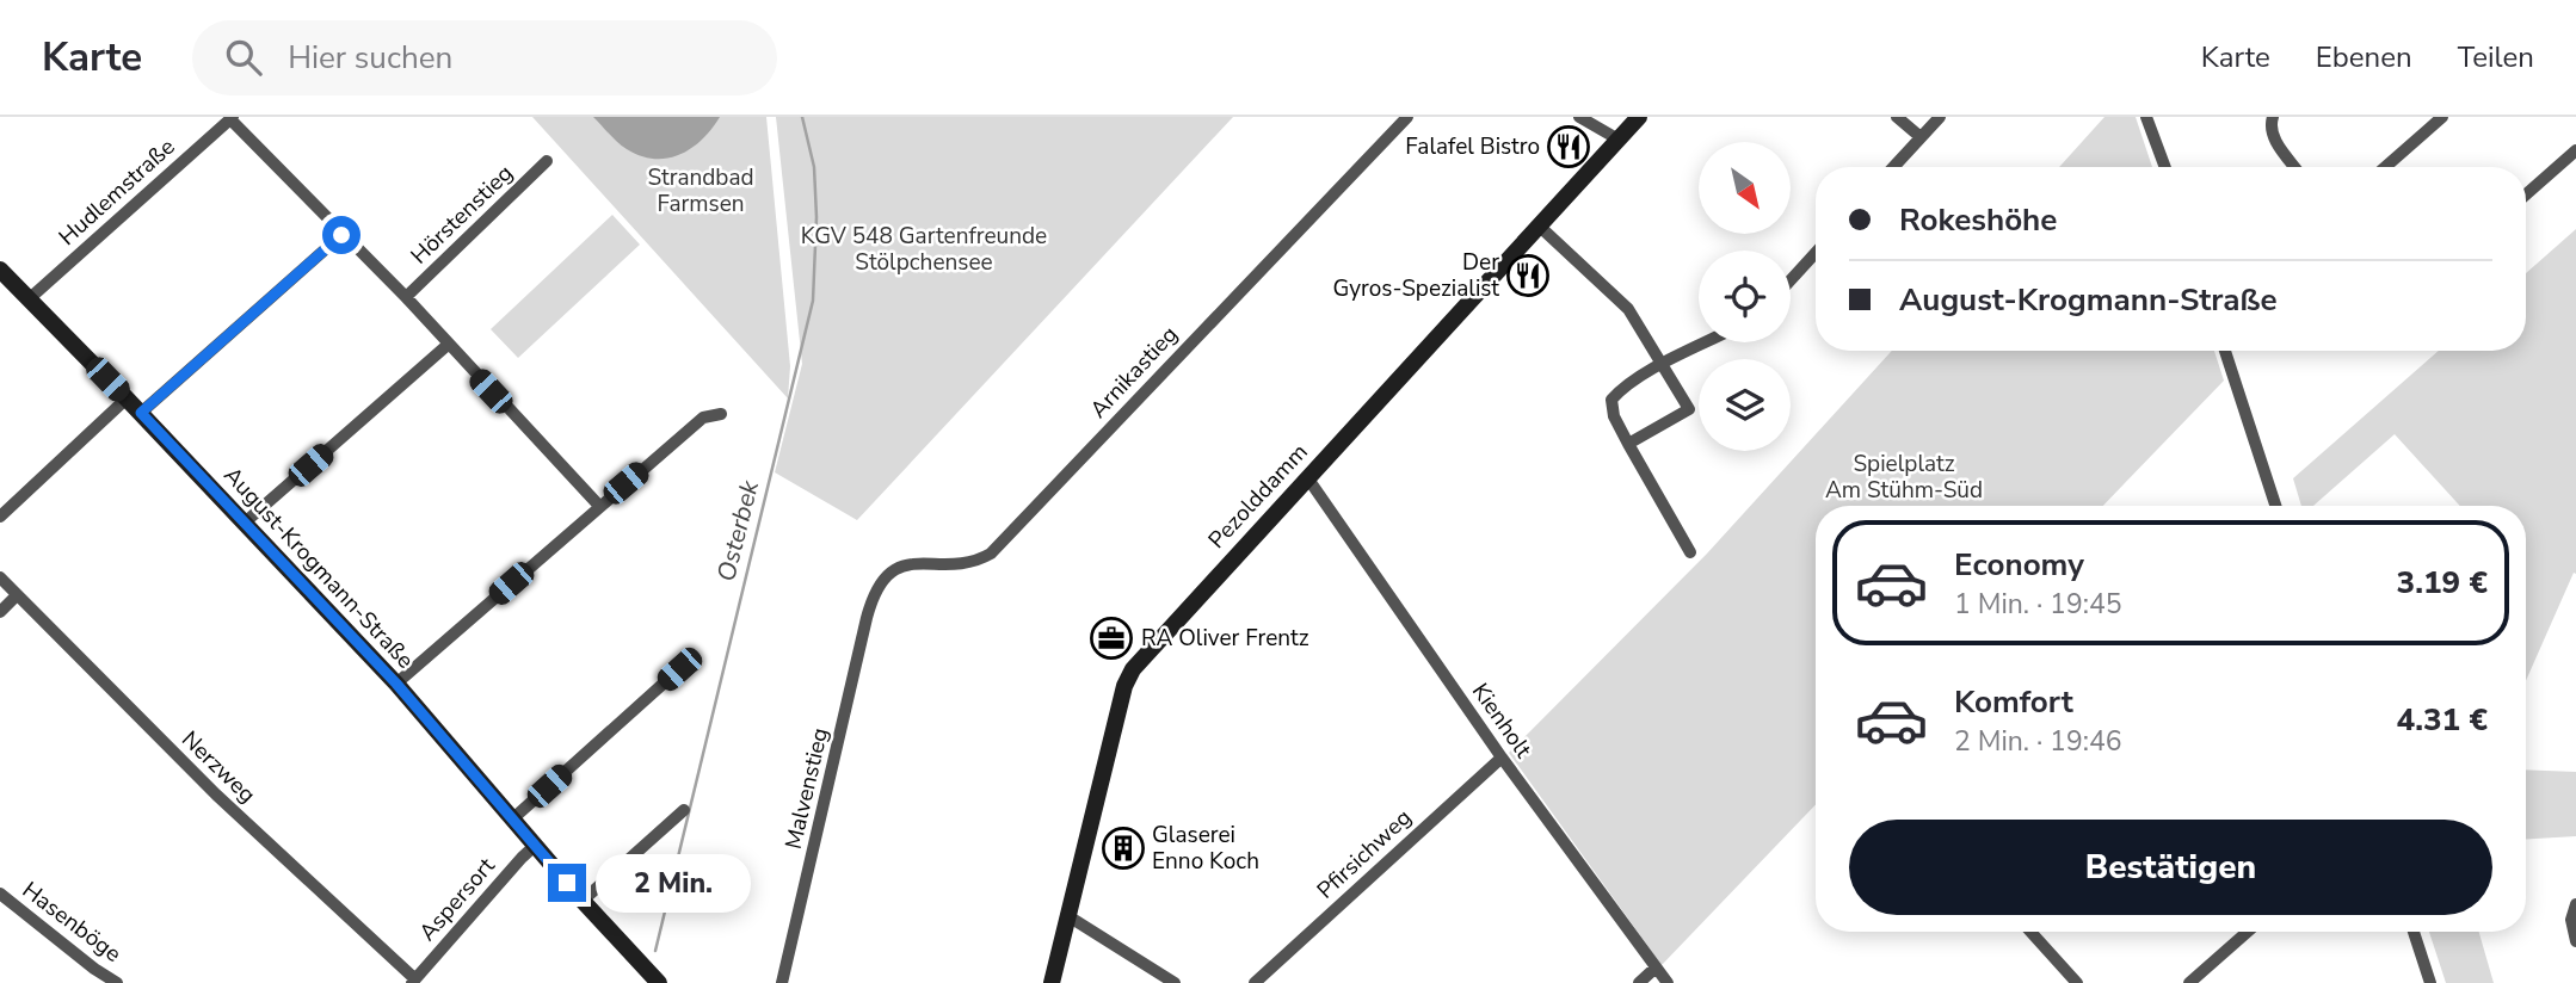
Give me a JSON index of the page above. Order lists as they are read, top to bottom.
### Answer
{
  "streets": {
    "street": [
      "Hudlemstraße",
      "Hörstenstieg",
      "Arnikastieg",
      "Pezolddamm",
      "August-Krogmann-Straße",
      "Kienholt",
      "Nerzweg",
      "Malvenstieg",
      "Pfirsichweg",
      "Aspersort",
      "Hasenböge"
    ]
  },
  "crossings": [
    ["Hudlemstraße", "August-Krogmann-Straße"],
    ["Arnikastieg", "Malvenstieg"],
    ["Pezolddamm", "Kienholt"],
    ["August-Krogmann-Straße", "Aspersort"],
    ["Kienholt", "Pfirsichweg"],
    ["Nerzweg", "Aspersort"]
  ],
  "water": ["Osterbek"],
  "parks": ["Strandbad Farmsen", "KGV 548 Gartenfreunde Stölpchensee", "Spielplatz Am Stühm-Süd"],
  "places": {
    "restaurant": ["Falafel Bistro", "Der Gyros-Spezialist"],
    "office": ["RA Oliver Frentz"],
    "building": ["Glaserei Enno Koch"]
  },
  "north": "bottom right",
  "page": {
    "header": "Karte",
    "search": "Hier suchen",
    "nav": ["Karte", "Ebenen", "Teilen"],
    "banner": ["Rokeshöhe", "August-Krogmann-Straße"],
    "list": [
      {
        "name": "Economy",
        "note": "1 Min. · 19:45",
        "value": "3.19 €"
      },
      {
        "name": "Komfort",
        "note": "2 Min. · 19:46",
        "value": "4.31 €"
      }
    ],
    "buttons": "Bestätigen",
    "bubble": "2 Min."
  }
}
